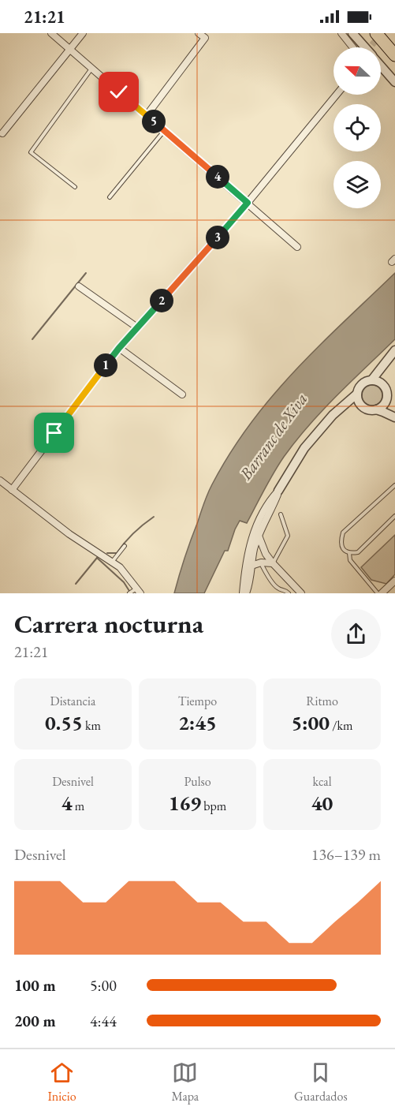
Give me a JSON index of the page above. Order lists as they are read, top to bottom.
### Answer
{
  "water": ["Barranc de Xiva"],
  "north": "left",
  "page": {
    "status": "21:21",
    "pins": [
      "5",
      "4",
      "3",
      "2",
      "1"
    ],
    "heading": ["Carrera nocturna", "21:21"],
    "stats": [
      ["Distancia", "0.55 km"],
      ["Tiempo", "2:45"],
      ["Ritmo", "5:00 /km"],
      ["Desnivel", "4 m"],
      ["Pulso", "169 bpm"],
      ["kcal", "40"]
    ],
    "chart": ["Desnivel", "136–139 m"],
    "list": [
      {
        "name": "100 m",
        "note": "5:00"
      },
      {
        "name": "200 m",
        "note": "4:44"
      }
    ],
    "tabs": ["Inicio", "Mapa", "Guardados"]
  }
}
